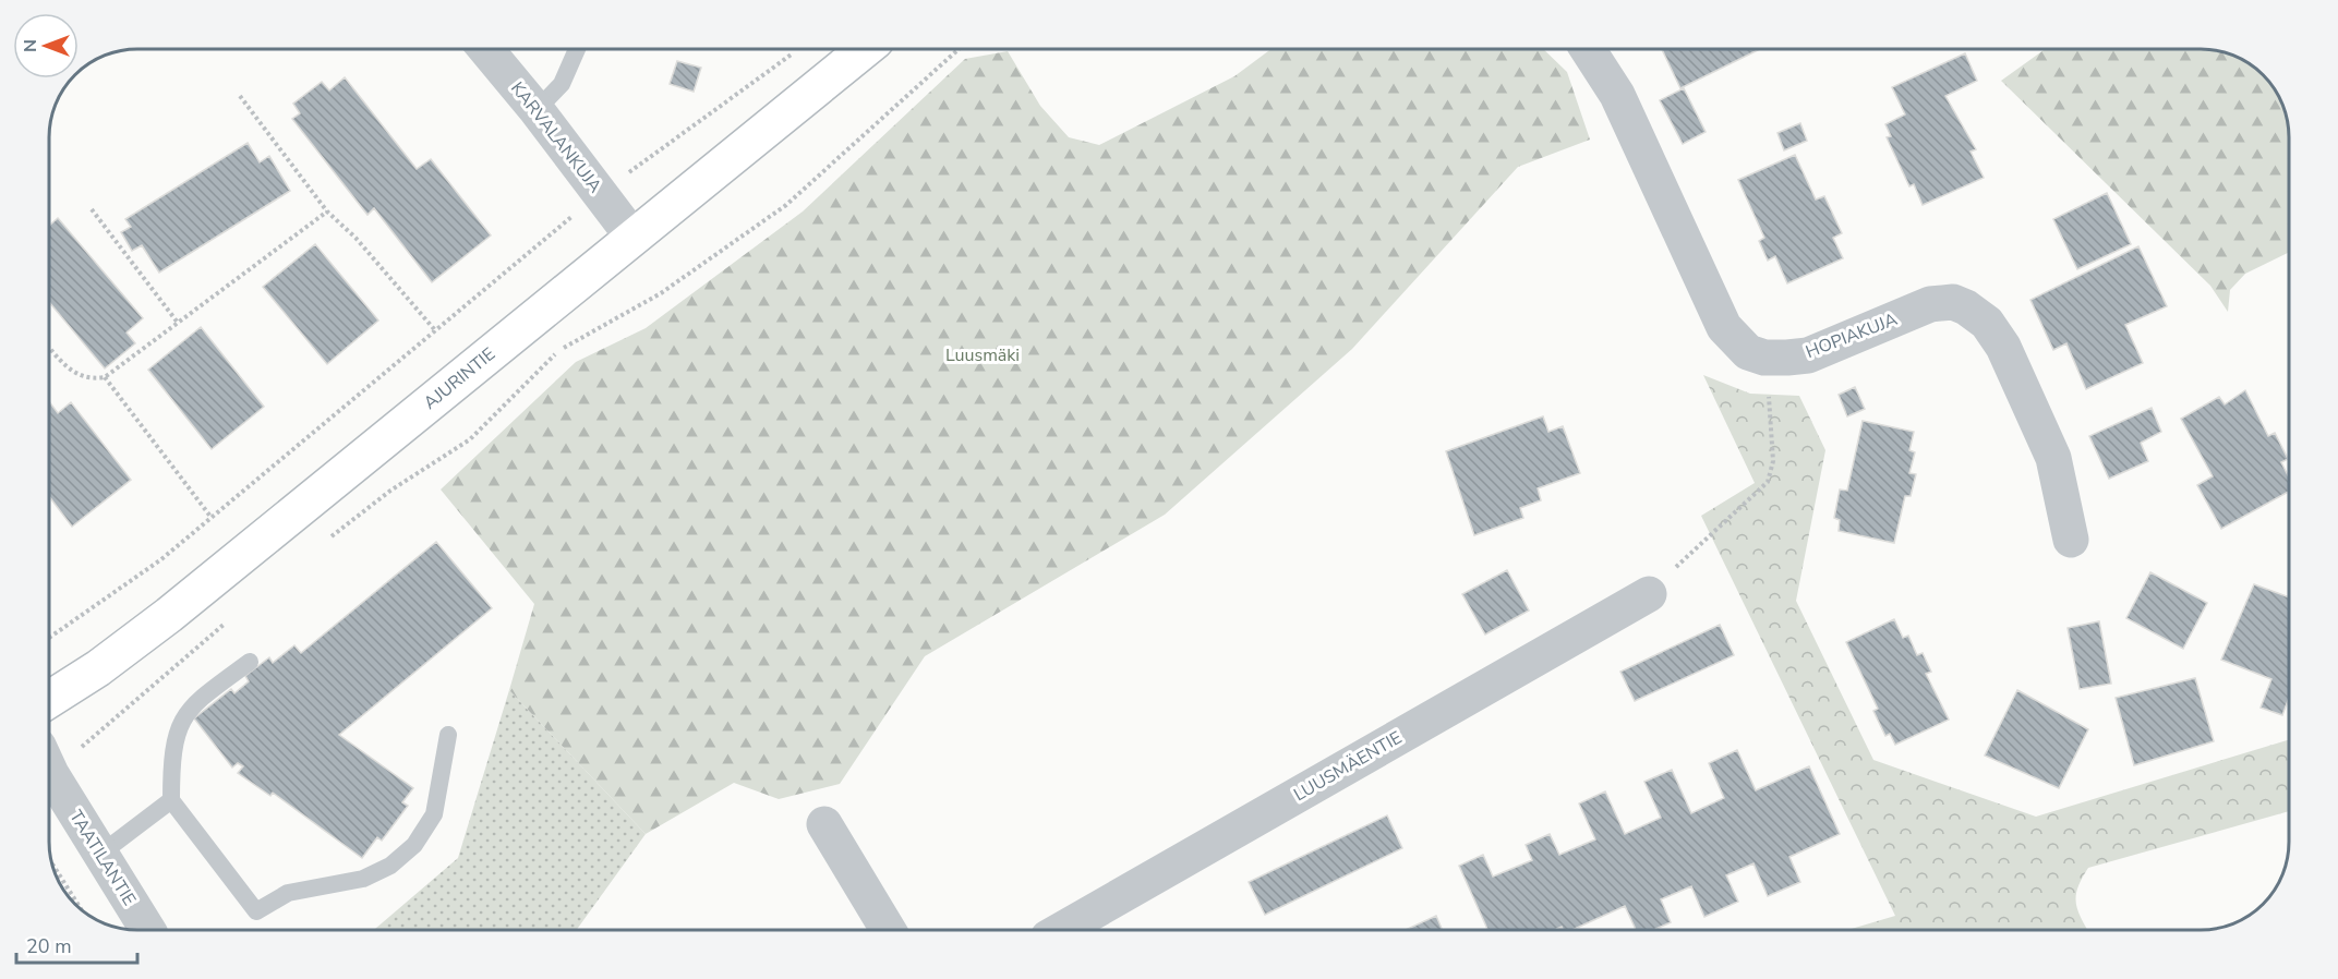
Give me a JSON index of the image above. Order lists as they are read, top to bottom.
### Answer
{
  "streets": {
    "street": [
      "KARVALANKUJA",
      "HOPIAKUJA",
      "AJURINTIE",
      "LUUSMÄENTIE",
      "TAATILANTIE"
    ]
  },
  "crossings": [
    ["KARVALANKUJA", "AJURINTIE"]
  ],
  "parks": ["Luusmäki"],
  "scale_bar": "20 m",
  "north": "left"
}
